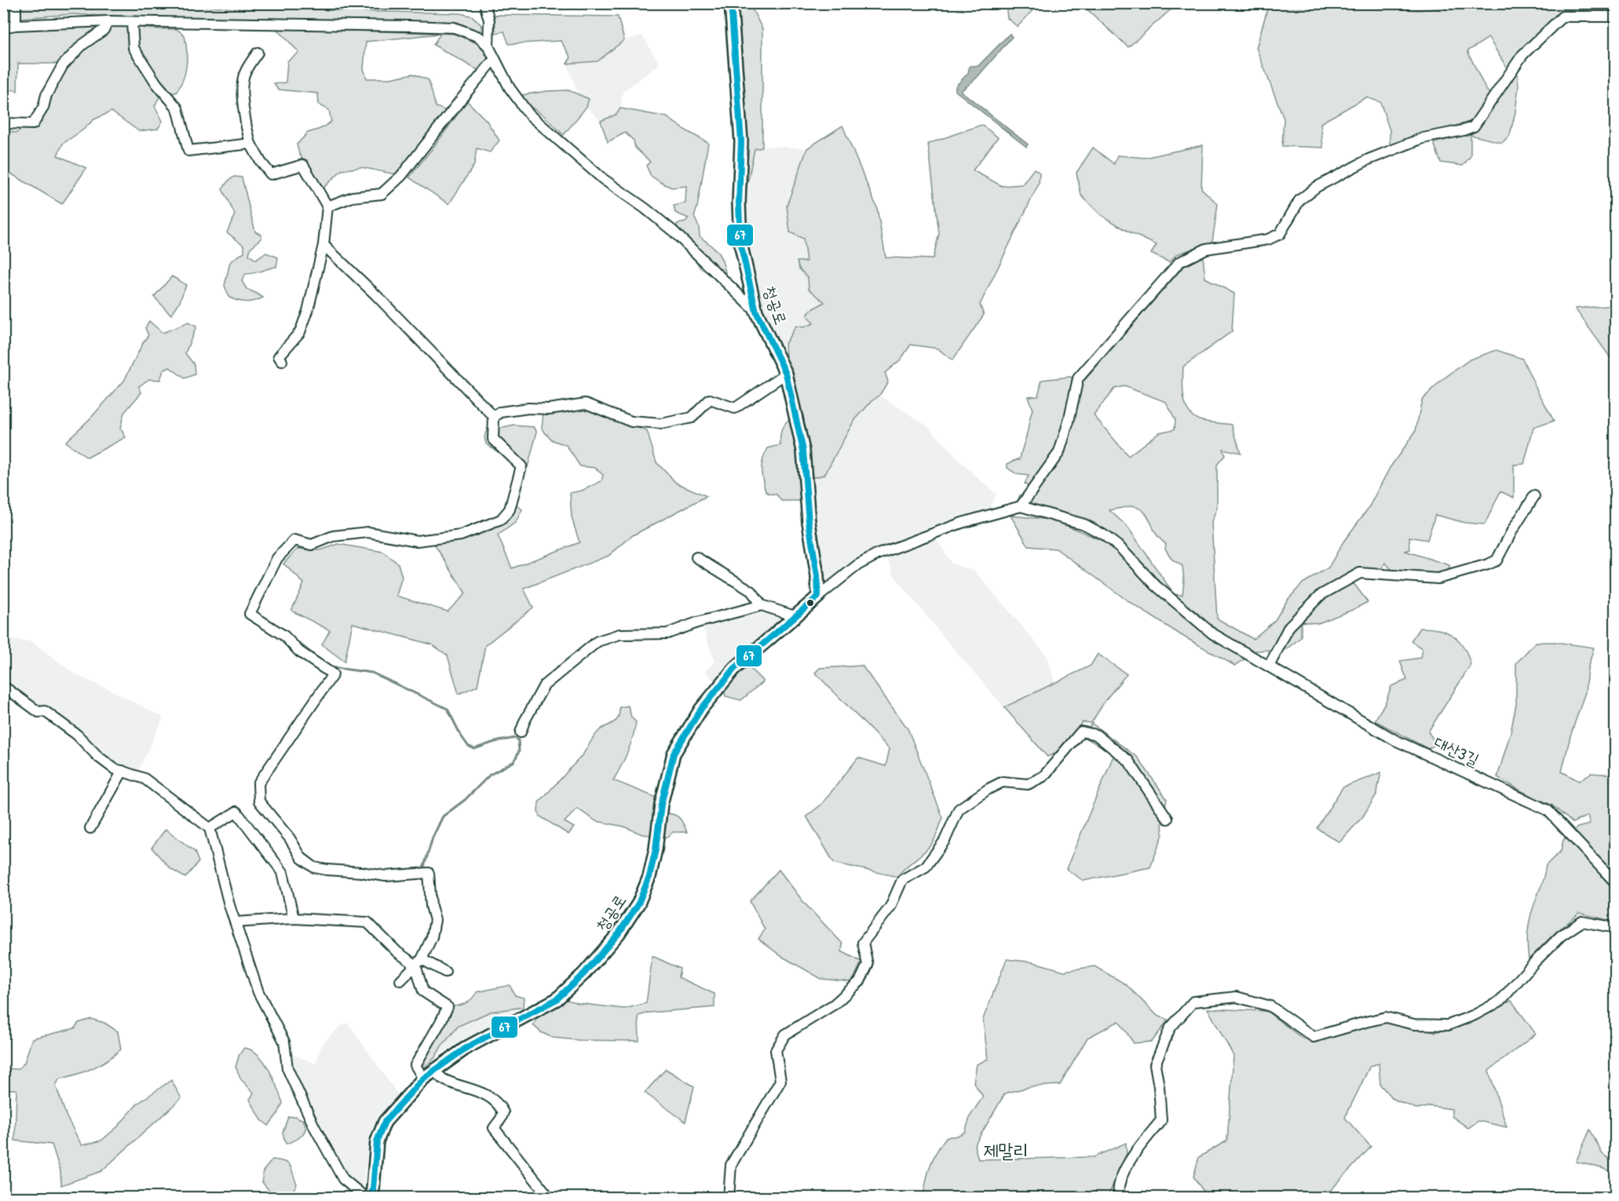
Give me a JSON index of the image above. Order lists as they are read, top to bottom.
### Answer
{
  "streets": {
    "street": ["청공로", "대산3길"]
  },
  "crossings": [
    ["청공로", "대산3길"]
  ],
  "districts": ["제말리"],
  "lines": ["transit line 67"]
}
